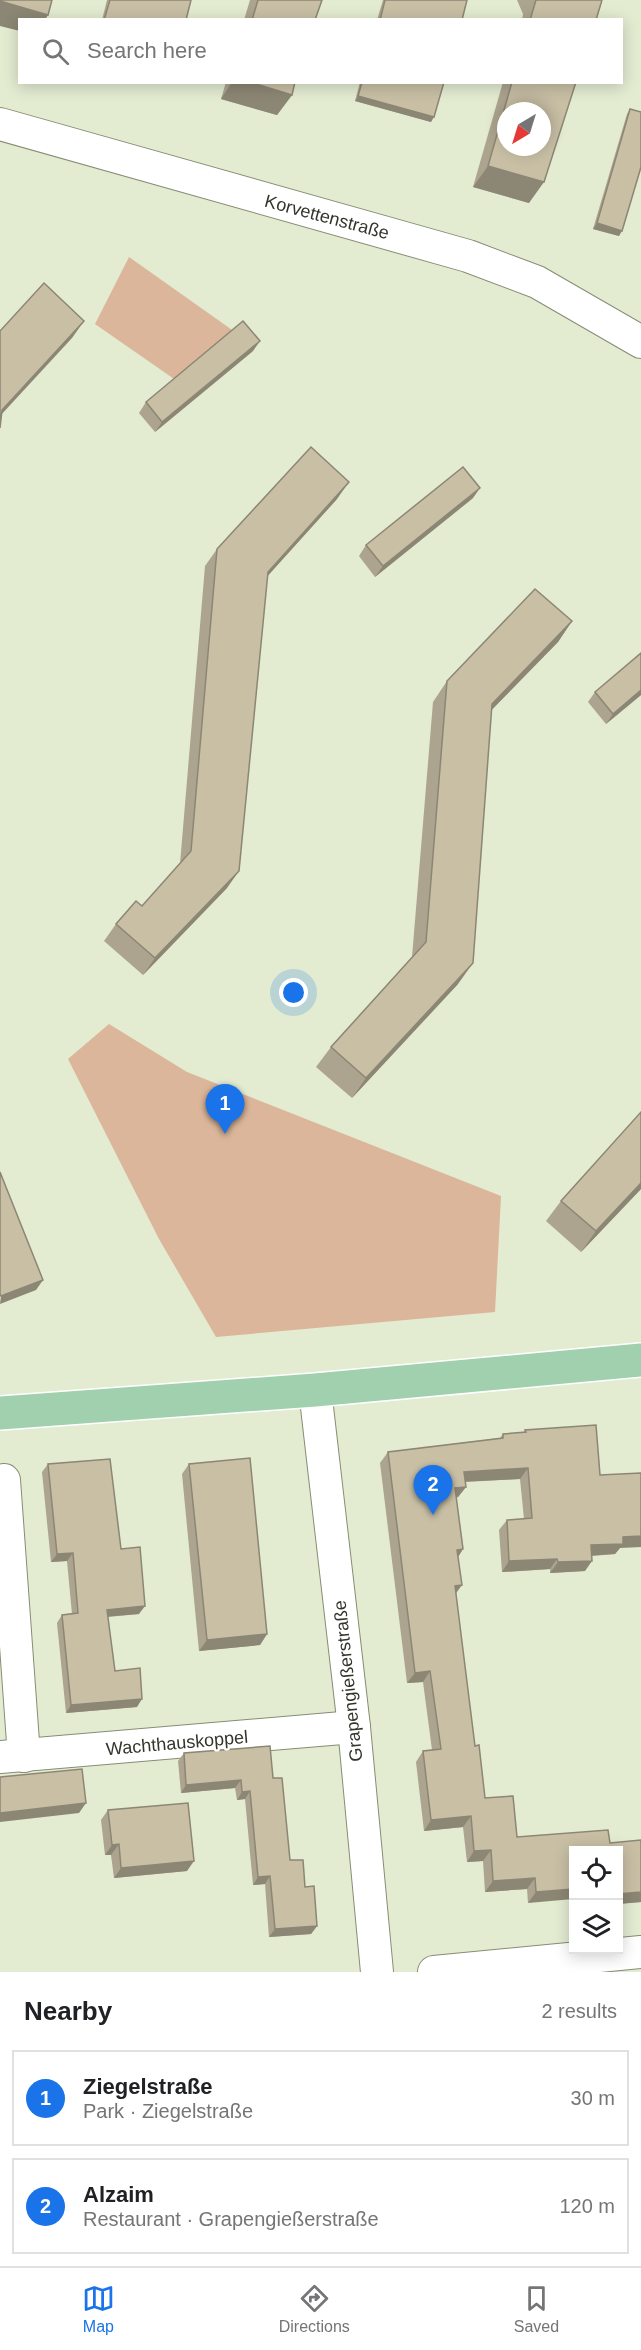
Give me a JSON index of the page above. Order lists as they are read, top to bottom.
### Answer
{
  "streets": {
    "street": ["Korvettenstraße", "Grapengießerstraße", "Wachthauskoppel"]
  },
  "crossings": [
    ["Grapengießerstraße", "Wachthauskoppel"]
  ],
  "north": "bottom left",
  "page": {
    "search": "Search here",
    "pins": ["1", "2"],
    "heading": ["Nearby", "2 results"],
    "list": [
      {
        "mark": "1",
        "name": "Ziegelstraße",
        "note": "Park · Ziegelstraße",
        "value": "30 m"
      },
      {
        "mark": "2",
        "name": "Alzaim",
        "note": "Restaurant · Grapengießerstraße",
        "value": "120 m"
      }
    ],
    "nav": ["Map", "Directions", "Saved"]
  }
}
